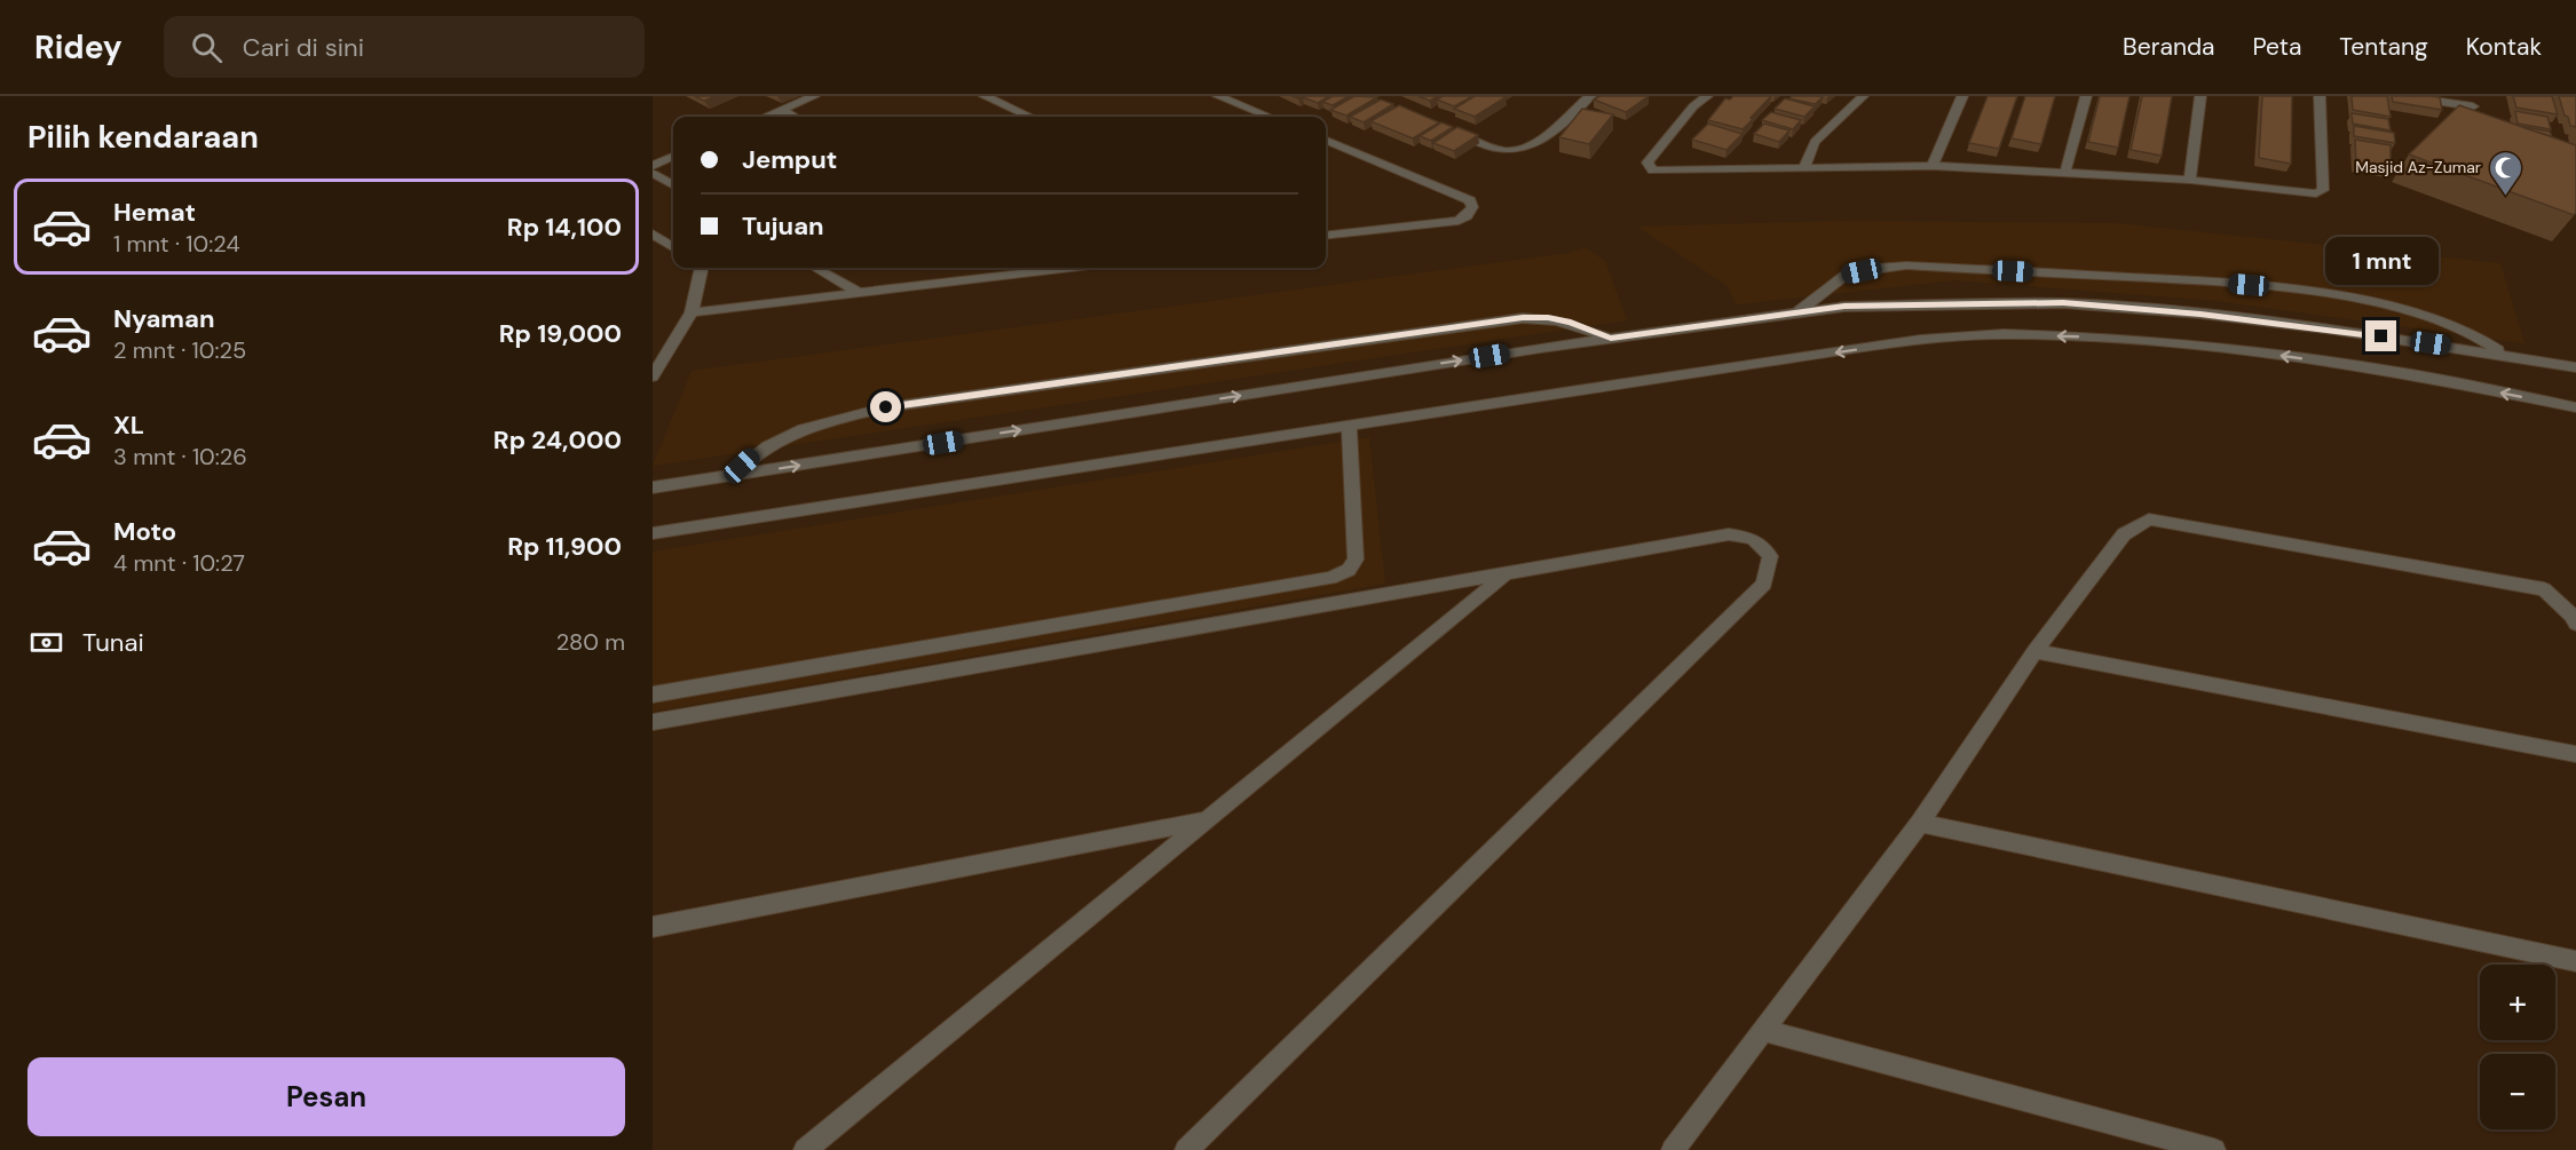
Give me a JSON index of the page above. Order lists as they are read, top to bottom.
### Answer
{
  "places": {
    "mosque": ["Masjid Az-Zumar"]
  },
  "page": {
    "header": "Ridey",
    "search": "Cari di sini",
    "nav": [
      "Beranda",
      "Peta",
      "Tentang",
      "Kontak"
    ],
    "heading": "Pilih kendaraan",
    "banner": ["Jemput", "Tujuan"],
    "list": [
      {
        "name": "Hemat",
        "note": "1 mnt · 10:24",
        "value": "Rp 14,100"
      },
      {
        "name": "Nyaman",
        "note": "2 mnt · 10:25",
        "value": "Rp 19,000"
      },
      {
        "name": "XL",
        "note": "3 mnt · 10:26",
        "value": "Rp 24,000"
      },
      {
        "name": "Moto",
        "note": "4 mnt · 10:27",
        "value": "Rp 11,900"
      }
    ],
    "bubble": "1 mnt",
    "pay": ["Tunai", "280 m"],
    "map_buttons": ["+", "−"],
    "buttons": "Pesan"
  }
}
